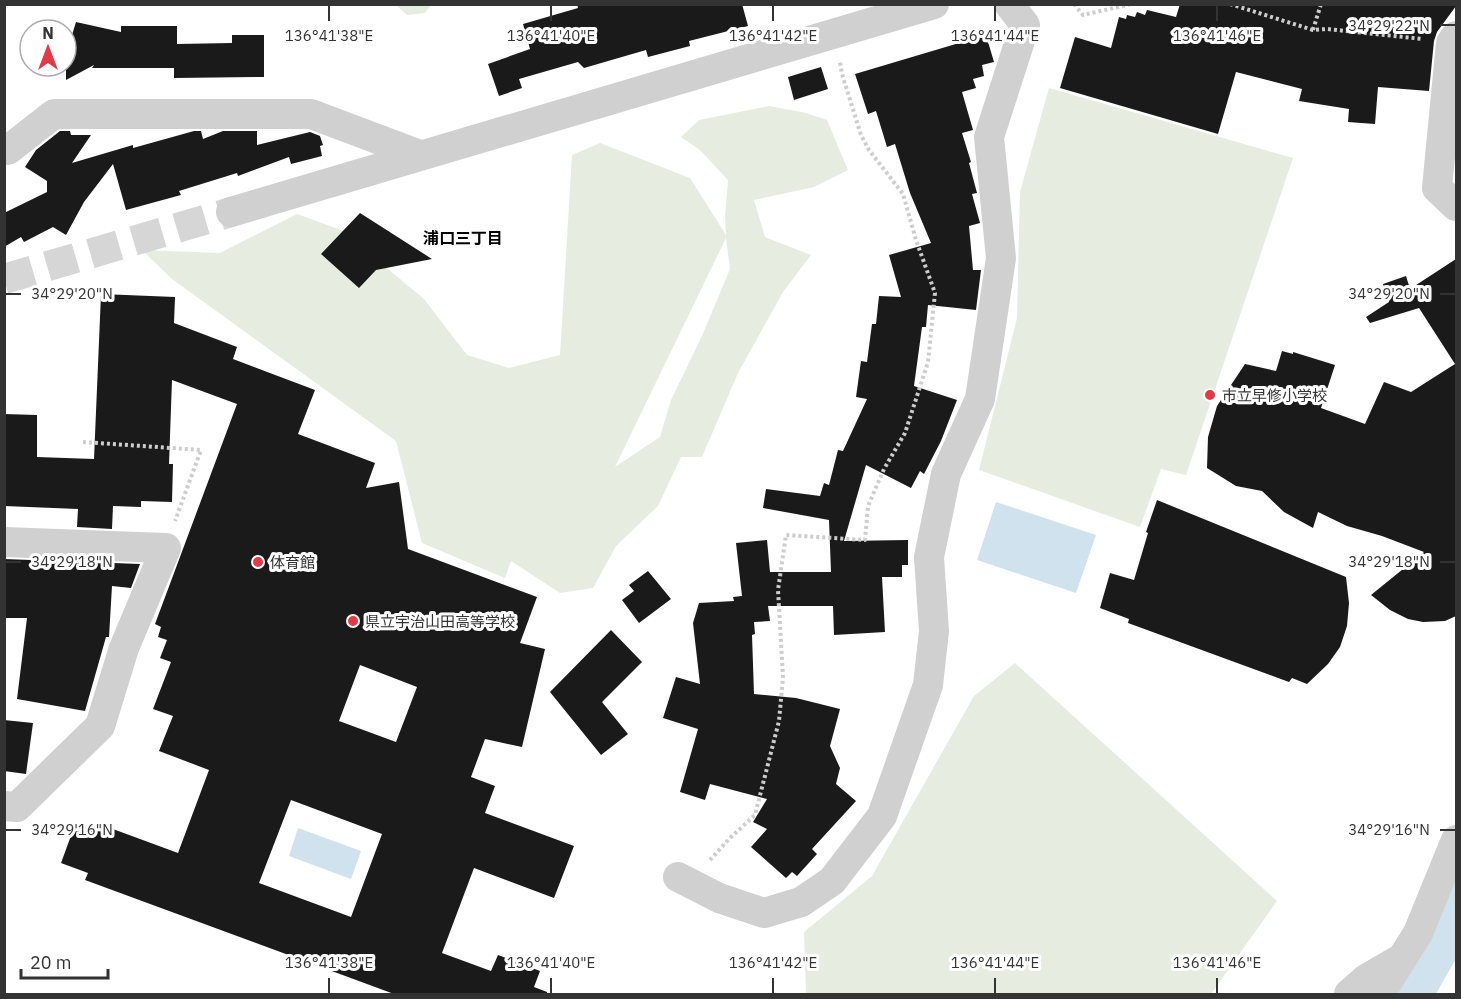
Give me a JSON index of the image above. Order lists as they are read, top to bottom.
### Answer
{
  "districts": ["浦口三丁目"],
  "places": ["市立早修小学校", "体育館", "県立宇治山田高等学校"],
  "scale_bar": "20 m",
  "north": "top",
  "coordinates": [
    "34°29'22\"N",
    "136°41'38\"E",
    "136°41'40\"E",
    "136°41'42\"E",
    "136°41'44\"E",
    "136°41'46\"E",
    "34°29'20\"N",
    "34°29'18\"N",
    "34°29'16\"N"
  ]
}
